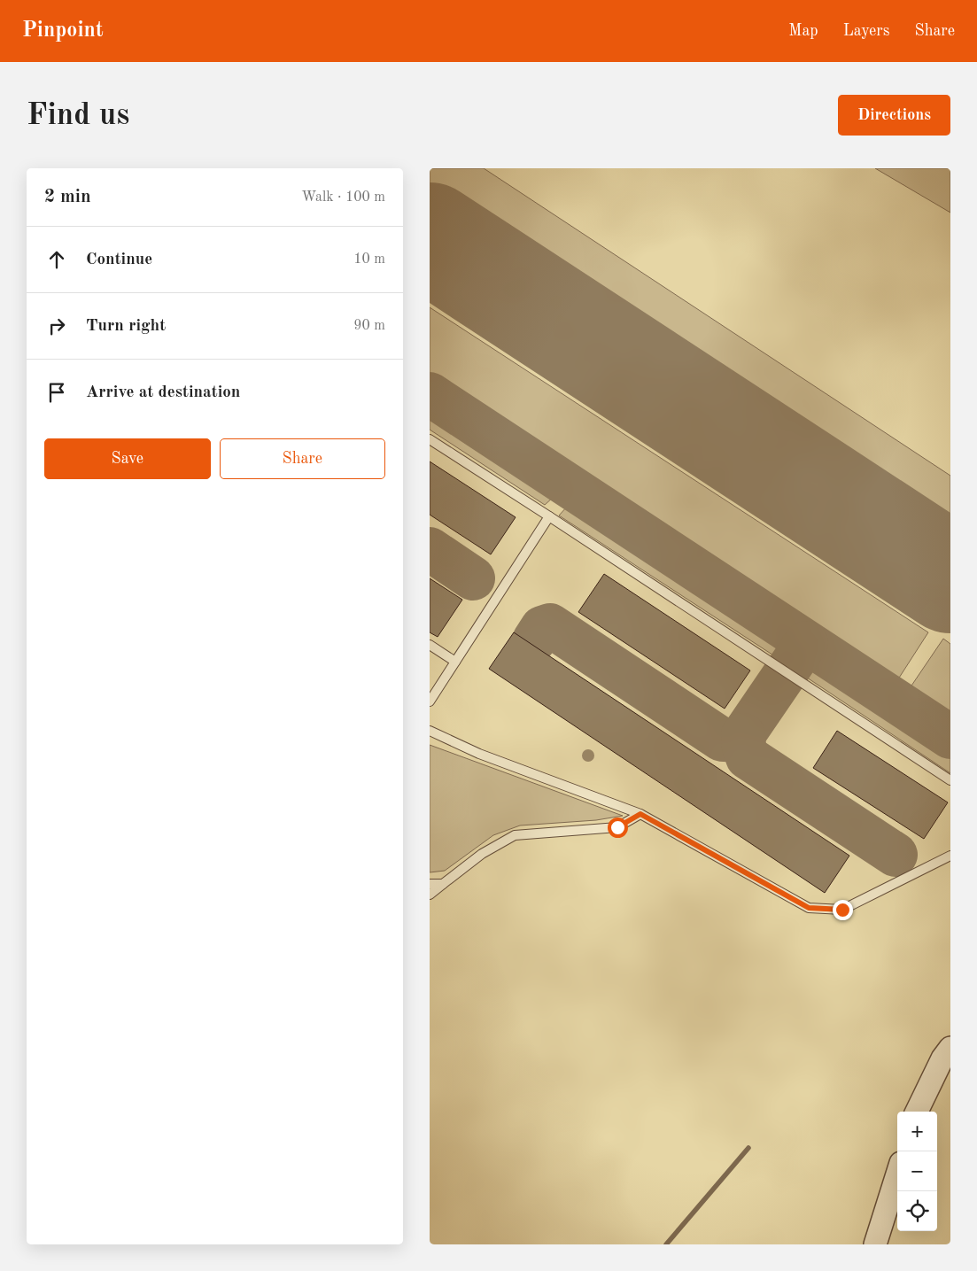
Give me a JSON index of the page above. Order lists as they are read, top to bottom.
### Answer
{
  "page": {
    "header": "Pinpoint",
    "nav": ["Map", "Layers", "Share"],
    "buttons": [
      "Directions",
      ["Save", "Share"]
    ],
    "title": "Find us",
    "heading": ["2 min", "Walk · 100 m"],
    "list": [
      ["Continue", "10 m"],
      ["Turn right", "90 m"],
      "Arrive at destination"
    ],
    "map_buttons": ["+", "−"]
  }
}
